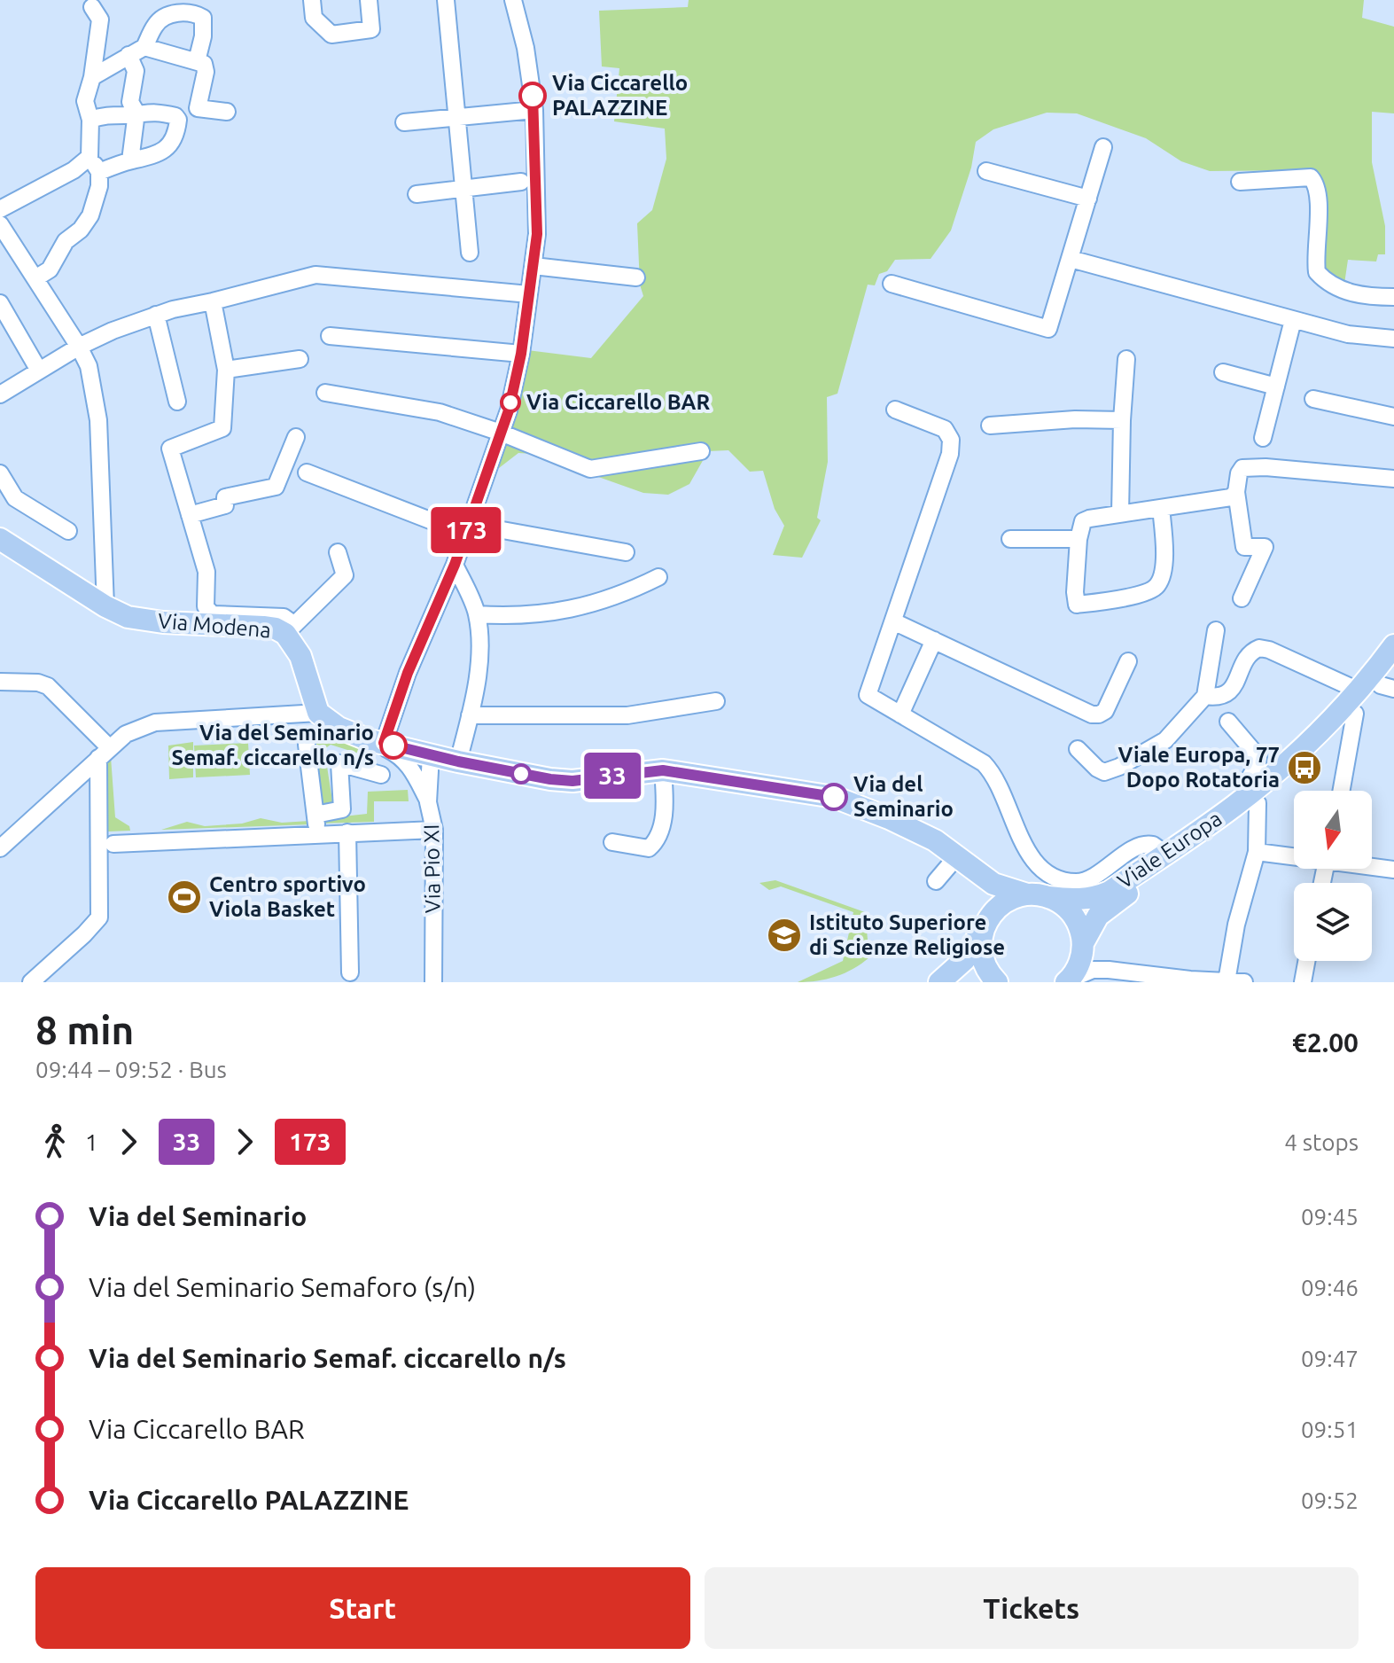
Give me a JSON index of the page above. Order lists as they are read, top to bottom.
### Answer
{
  "streets": {
    "main road": ["Via Modena", "Viale Europa"],
    "street": ["Via Pio XI"]
  },
  "places": {
    "other": [
      "Via Ciccarello PALAZZINE",
      "Via Ciccarello BAR",
      "Via del Seminario Semaf. ciccarello n/s",
      "Via del Seminario"
    ],
    "bus stop": ["Viale Europa, 77 Dopo Rotatoria"],
    "sports": ["Centro sportivo Viola Basket"],
    "school or university": ["Istituto Superiore di Scienze Religiose"]
  },
  "lines": ["bus line 173", "bus line 33"],
  "north": "bottom",
  "page": {
    "on_map": ["33", "173"],
    "heading": ["8 min", "09:44 – 09:52 · Bus", "€2.00"],
    "legs": [
      "1",
      "33",
      "173",
      "4 stops"
    ],
    "list": [
      {
        "name": "Via del Seminario",
        "value": "09:45"
      },
      {
        "name": "Via del Seminario Semaforo (s/n)",
        "value": "09:46"
      },
      {
        "name": "Via del Seminario Semaf. ciccarello n/s",
        "value": "09:47"
      },
      {
        "name": "Via Ciccarello BAR",
        "value": "09:51"
      },
      {
        "name": "Via Ciccarello PALAZZINE",
        "value": "09:52"
      }
    ],
    "buttons": ["Start", "Tickets"]
  }
}
